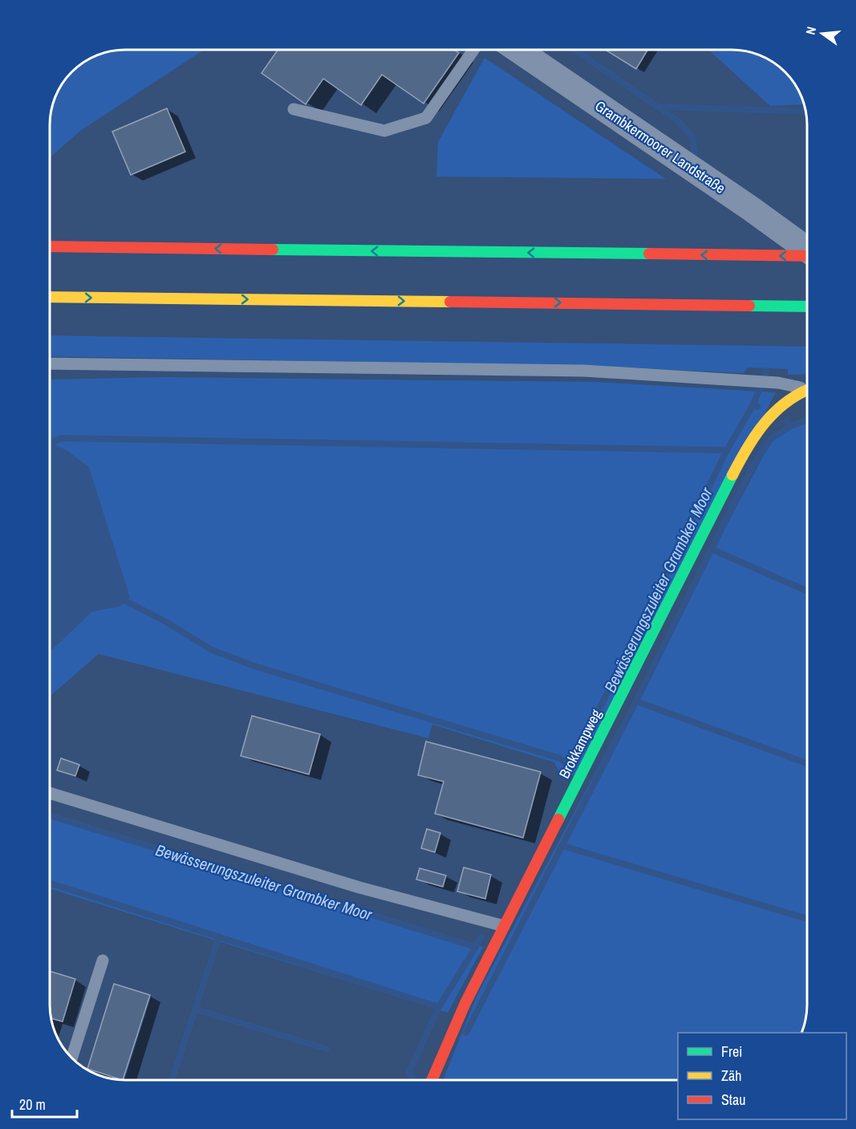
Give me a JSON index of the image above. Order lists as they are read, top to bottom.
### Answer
{
  "streets": {
    "main road": ["Brokkampweg"],
    "street": ["Grambkermoorer Landstraße"]
  },
  "water": ["Bewässerungszuleiter Grambker Moor"],
  "legend": ["Frei", "Zäh", "Stau"],
  "scale_bar": "20 m",
  "north": "left"
}
